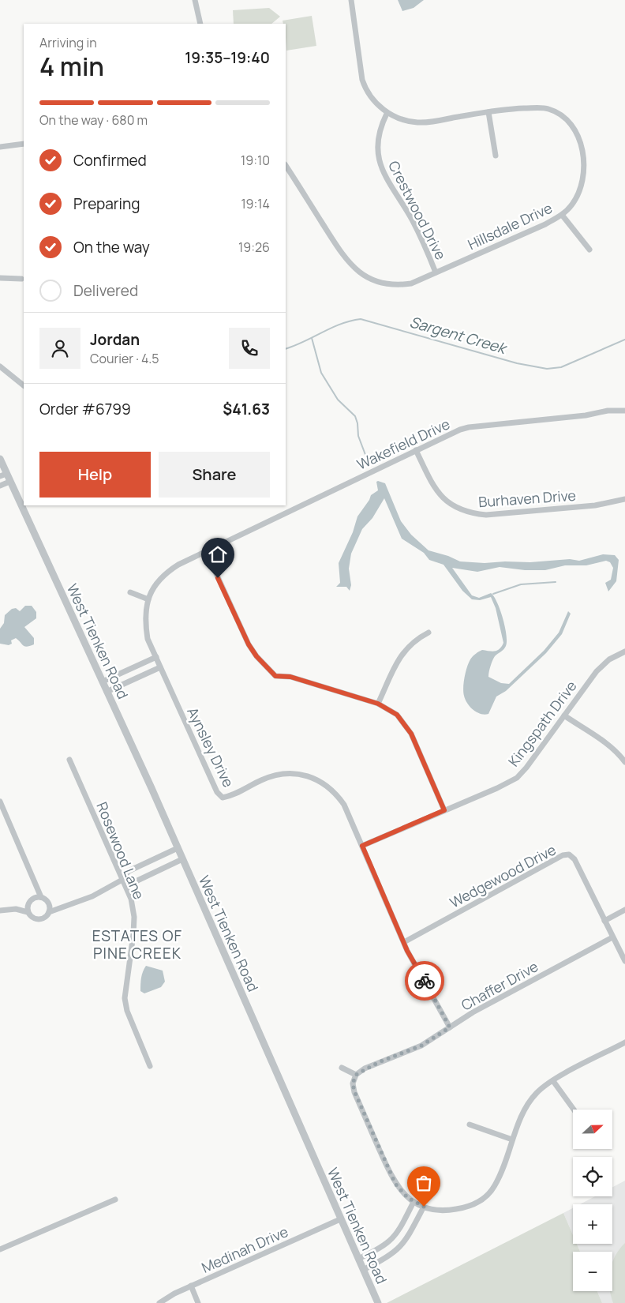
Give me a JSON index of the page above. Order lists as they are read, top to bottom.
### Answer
{
  "streets": {
    "street": [
      "Crestwood Drive",
      "Hillsdale Drive",
      "Wakefield Drive",
      "Burhaven Drive",
      "West Tienken Road",
      "Kingspath Drive",
      "Aynsley Drive",
      "Rosewood Lane",
      "Wedgewood Drive",
      "Chaffer Drive",
      "Medinah Drive"
    ]
  },
  "crossings": [
    ["Crestwood Drive", "Hillsdale Drive"],
    ["Wakefield Drive", "Burhaven Drive"],
    ["Wakefield Drive", "Aynsley Drive"],
    ["West Tienken Road", "Medinah Drive"],
    ["Kingspath Drive", "Aynsley Drive"],
    ["Aynsley Drive", "Wedgewood Drive"],
    ["Aynsley Drive", "Chaffer Drive"],
    ["Wedgewood Drive", "Chaffer Drive"]
  ],
  "districts": ["ESTATES OF PINE CREEK"],
  "water": ["Sargent Creek"],
  "north": "right",
  "page": {
    "heading": ["4 min", "Arriving in", "19:35–19:40"],
    "panel": [
      "Jordan",
      "Courier · 4.5",
      "Order #6799",
      "$41.63"
    ],
    "bar": "On the way · 680 m",
    "list": [
      ["Confirmed", "19:10"],
      ["Preparing", "19:14"],
      ["On the way", "19:26"],
      "Delivered"
    ],
    "buttons": ["Help", "Share"],
    "map_buttons": ["+", "−"]
  }
}
